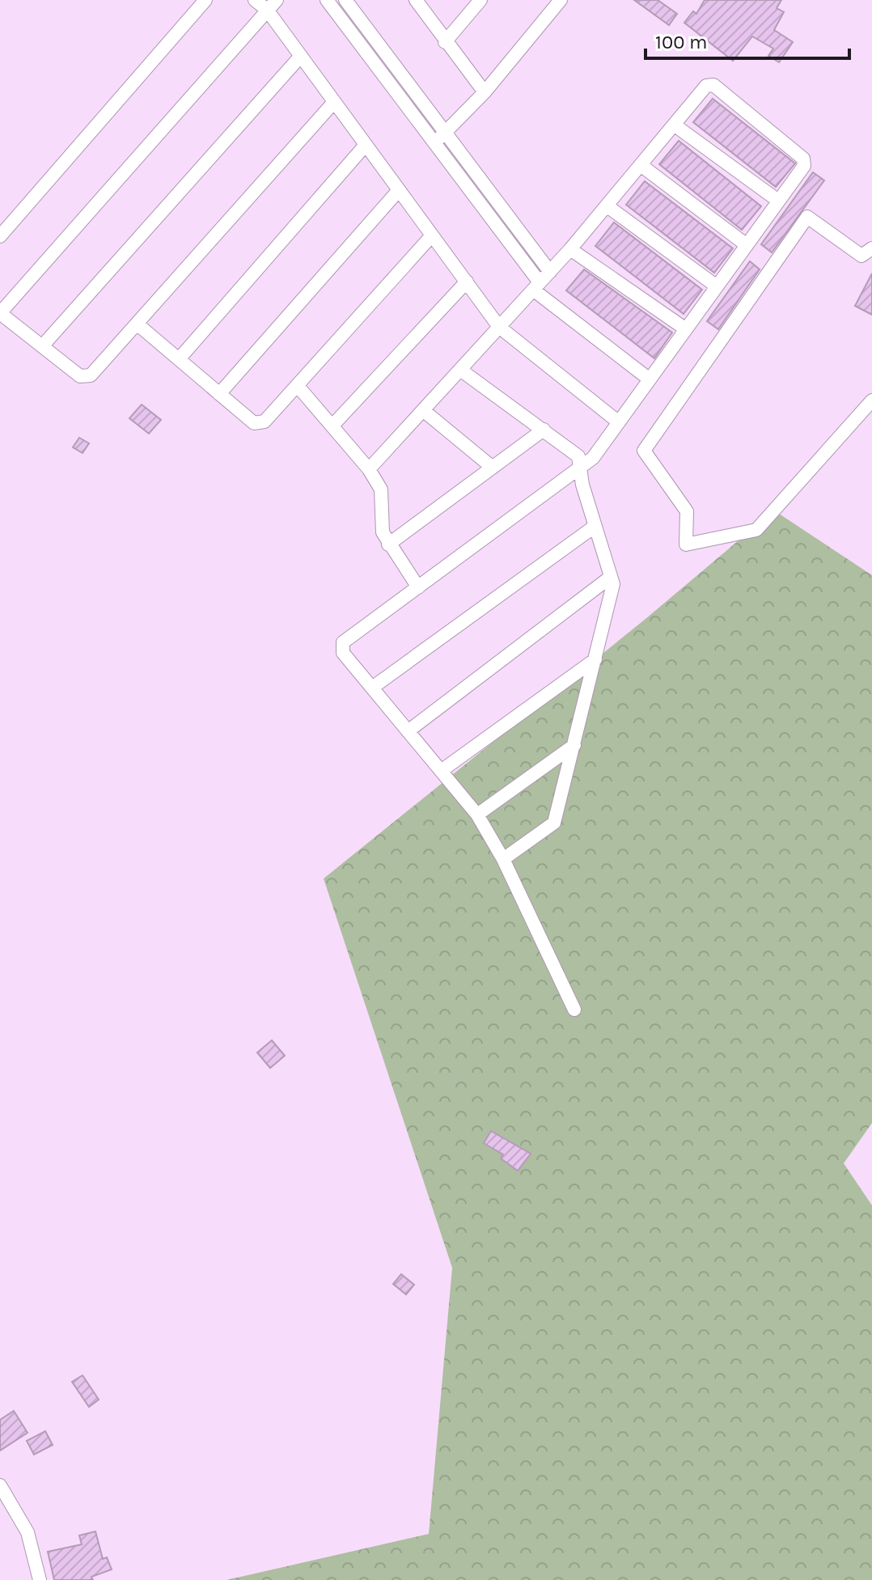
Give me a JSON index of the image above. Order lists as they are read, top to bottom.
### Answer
{
  "scale_bar": "100 m"
}
